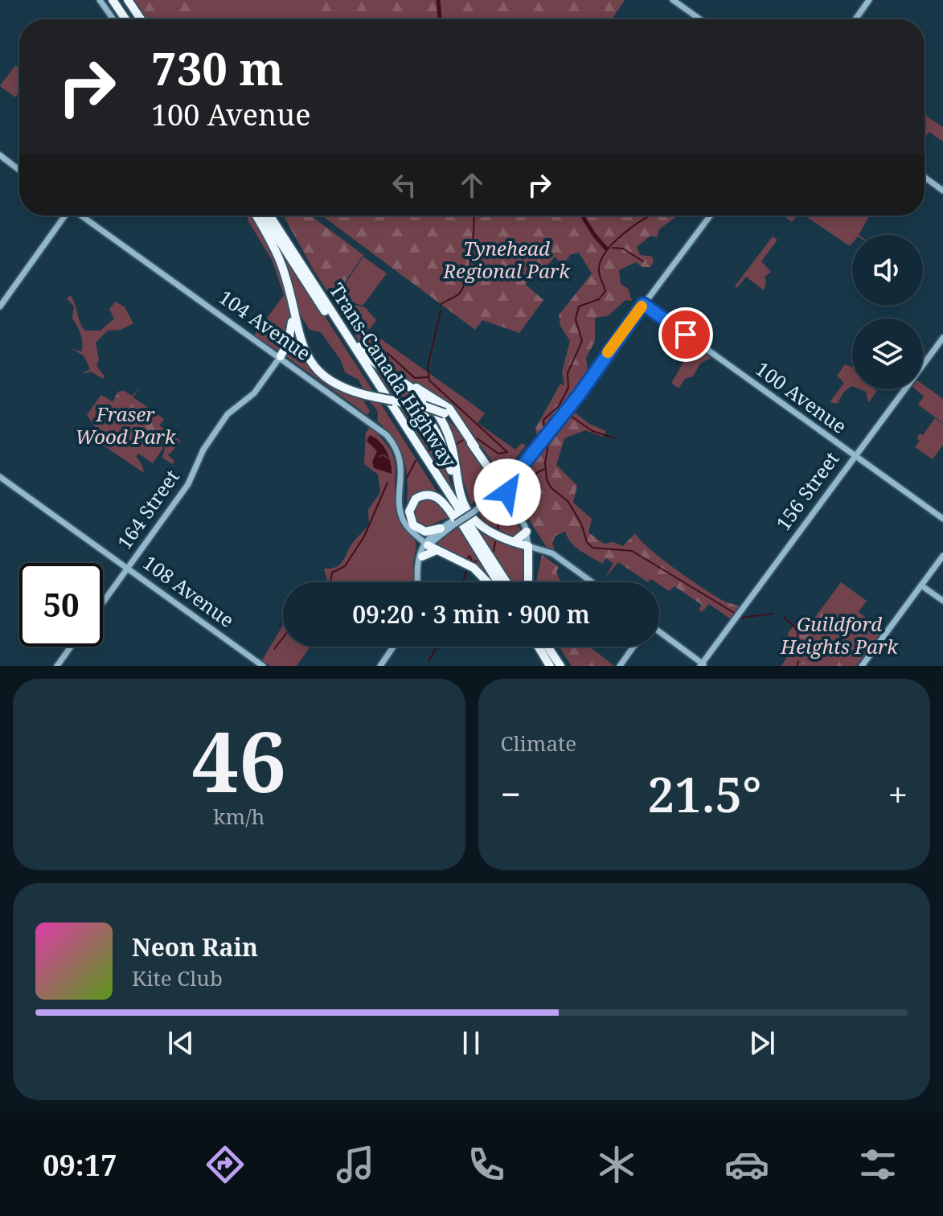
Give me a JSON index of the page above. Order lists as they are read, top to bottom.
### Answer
{
  "streets": {
    "highway": ["Trans-Canada Highway"],
    "main road": [
      "104 Avenue",
      "100 Avenue",
      "156 Street",
      "164 Street",
      "108 Avenue"
    ]
  },
  "crossings": [
    ["104 Avenue", "164 Street"],
    ["100 Avenue", "156 Street"],
    ["164 Street", "108 Avenue"]
  ],
  "parks": ["Tynehead Regional Park", "Fraser Wood Park", "Guildford Heights Park"],
  "page": {
    "turn": ["730 m", "100 Avenue"],
    "limit": "50",
    "trip": "09:20 · 3 min · 900 m",
    "tile": [
      ["46", "km/h"],
      "Climate"
    ],
    "heat": ["−", "21.5°", "+"],
    "song": ["Neon Rain", "Kite Club"],
    "tabs": "09:17"
  }
}
